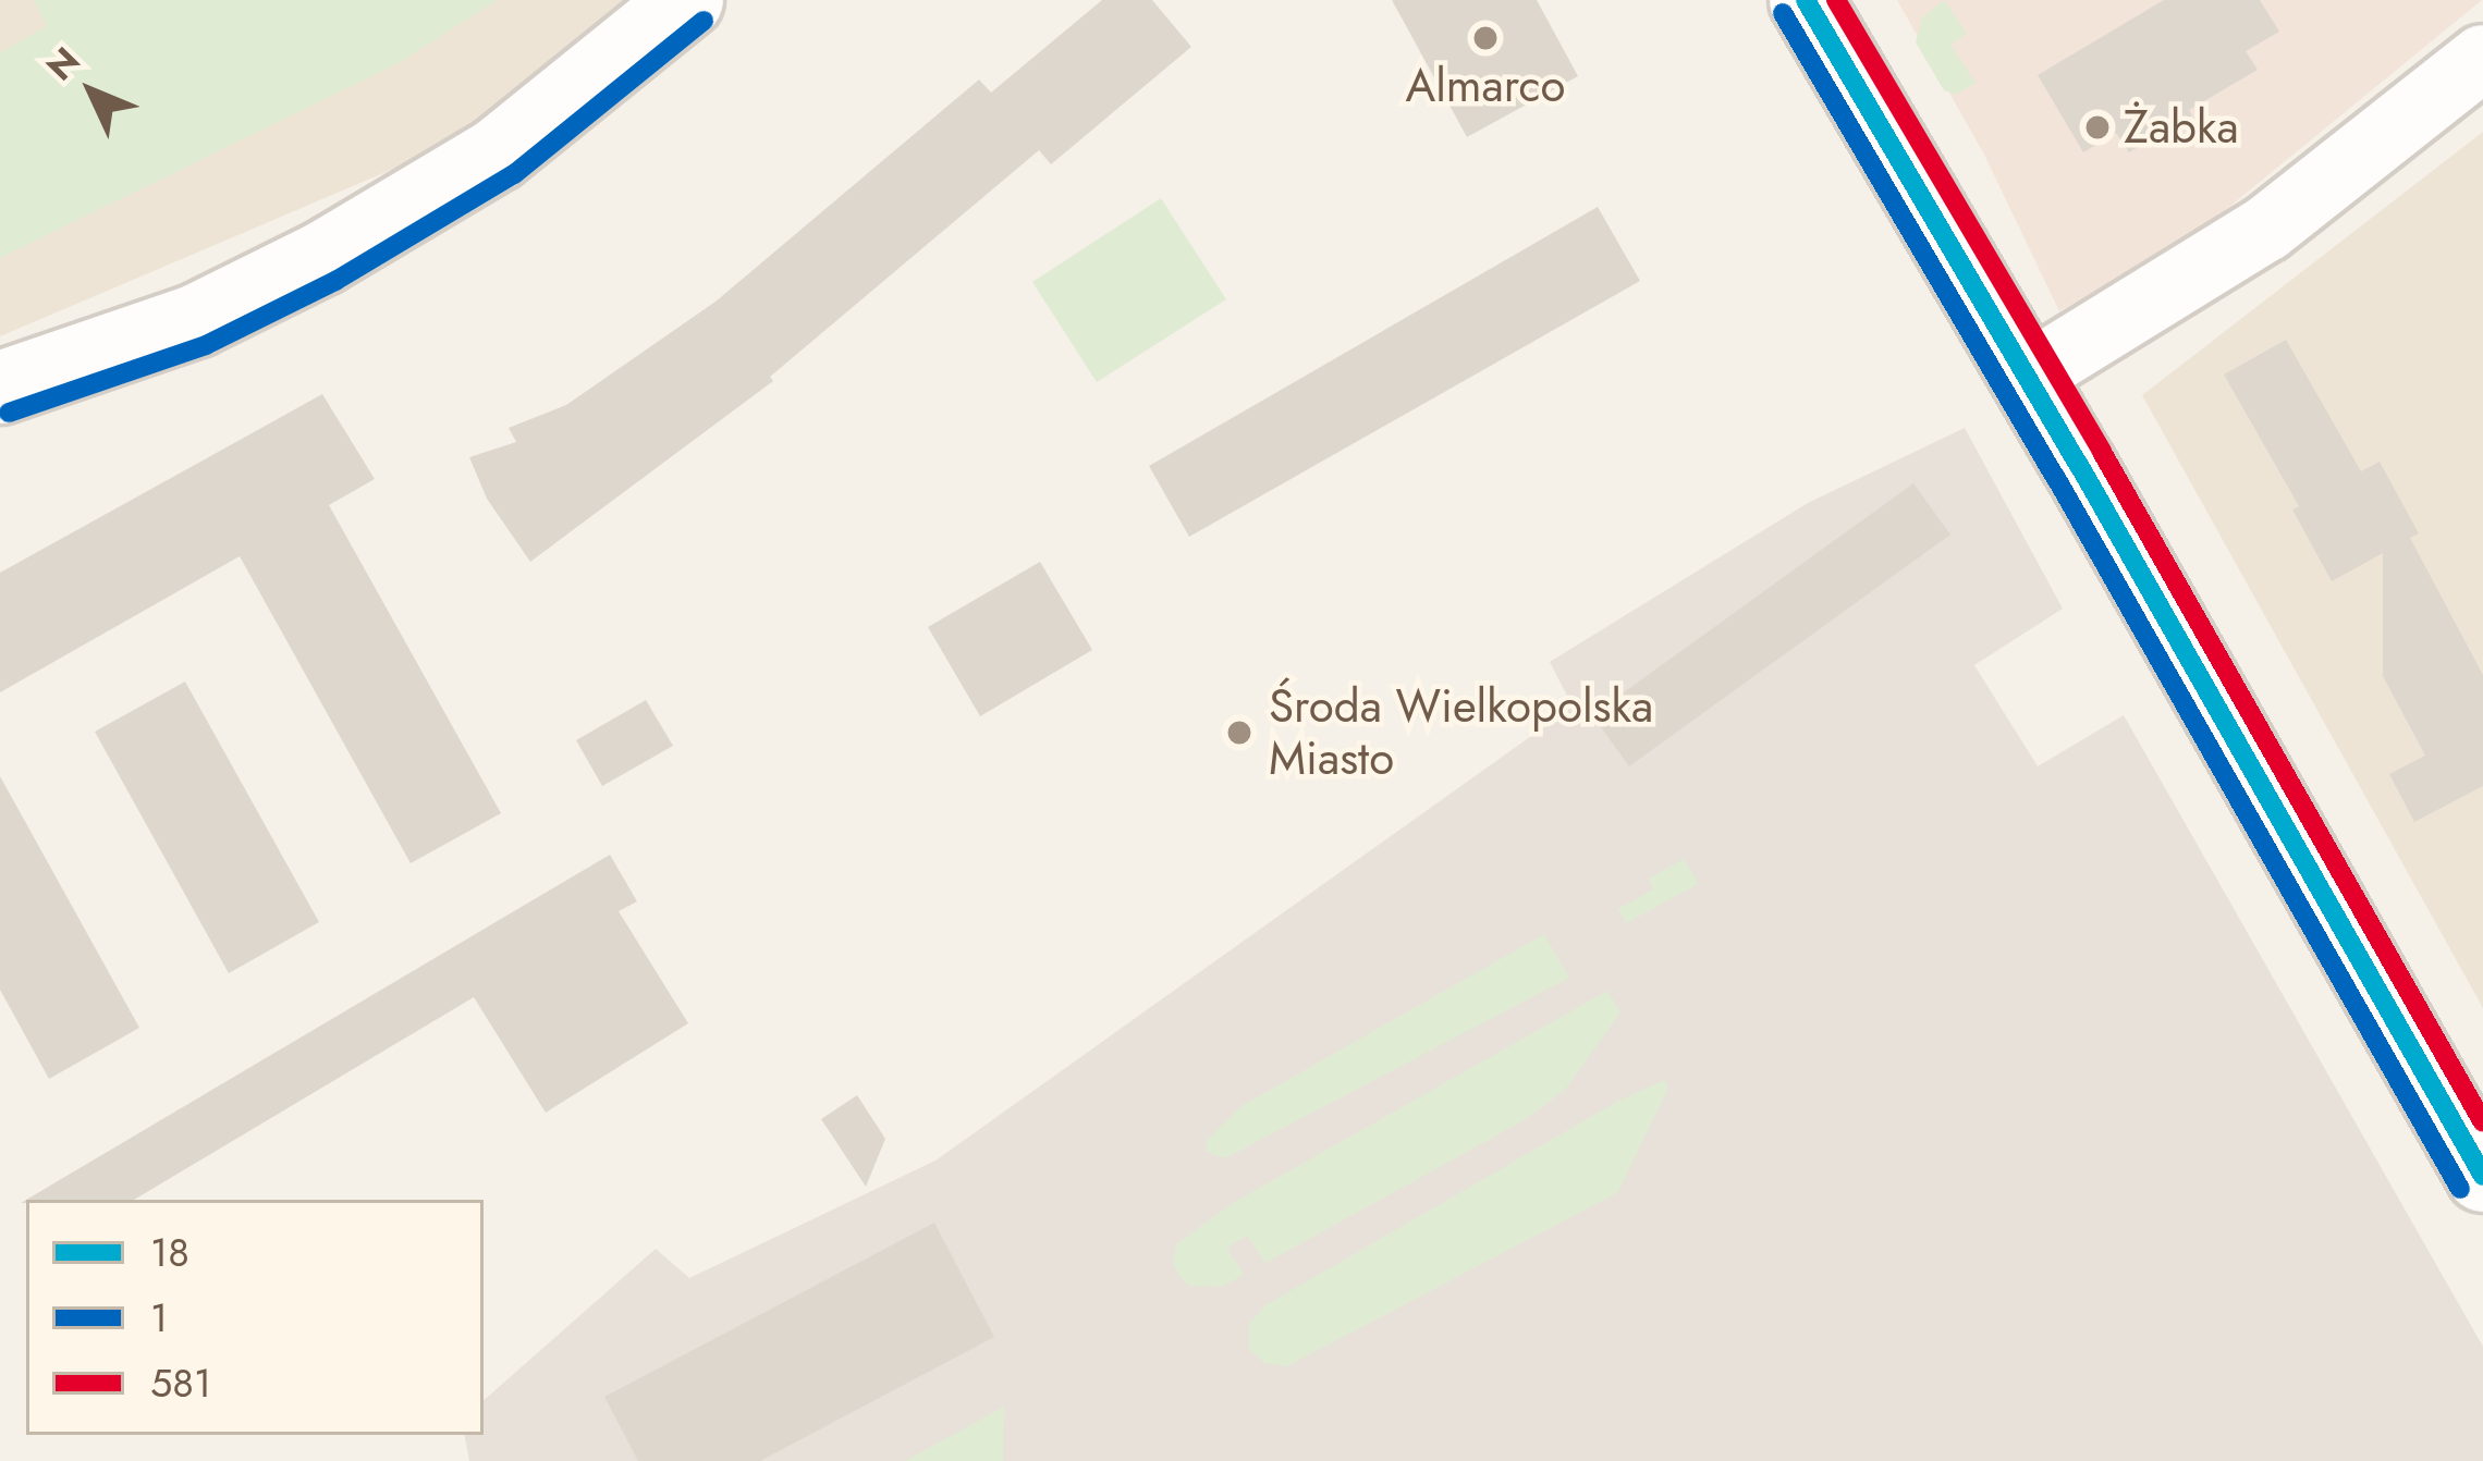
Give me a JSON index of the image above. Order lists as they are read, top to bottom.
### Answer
{
  "places": ["Almarco", "Żabka", "Środa Wielkopolska Miasto"],
  "lines": ["transit line 18", "transit line 581", "transit line 1"],
  "legend": ["18", "1", "581"],
  "north": "top left"
}
